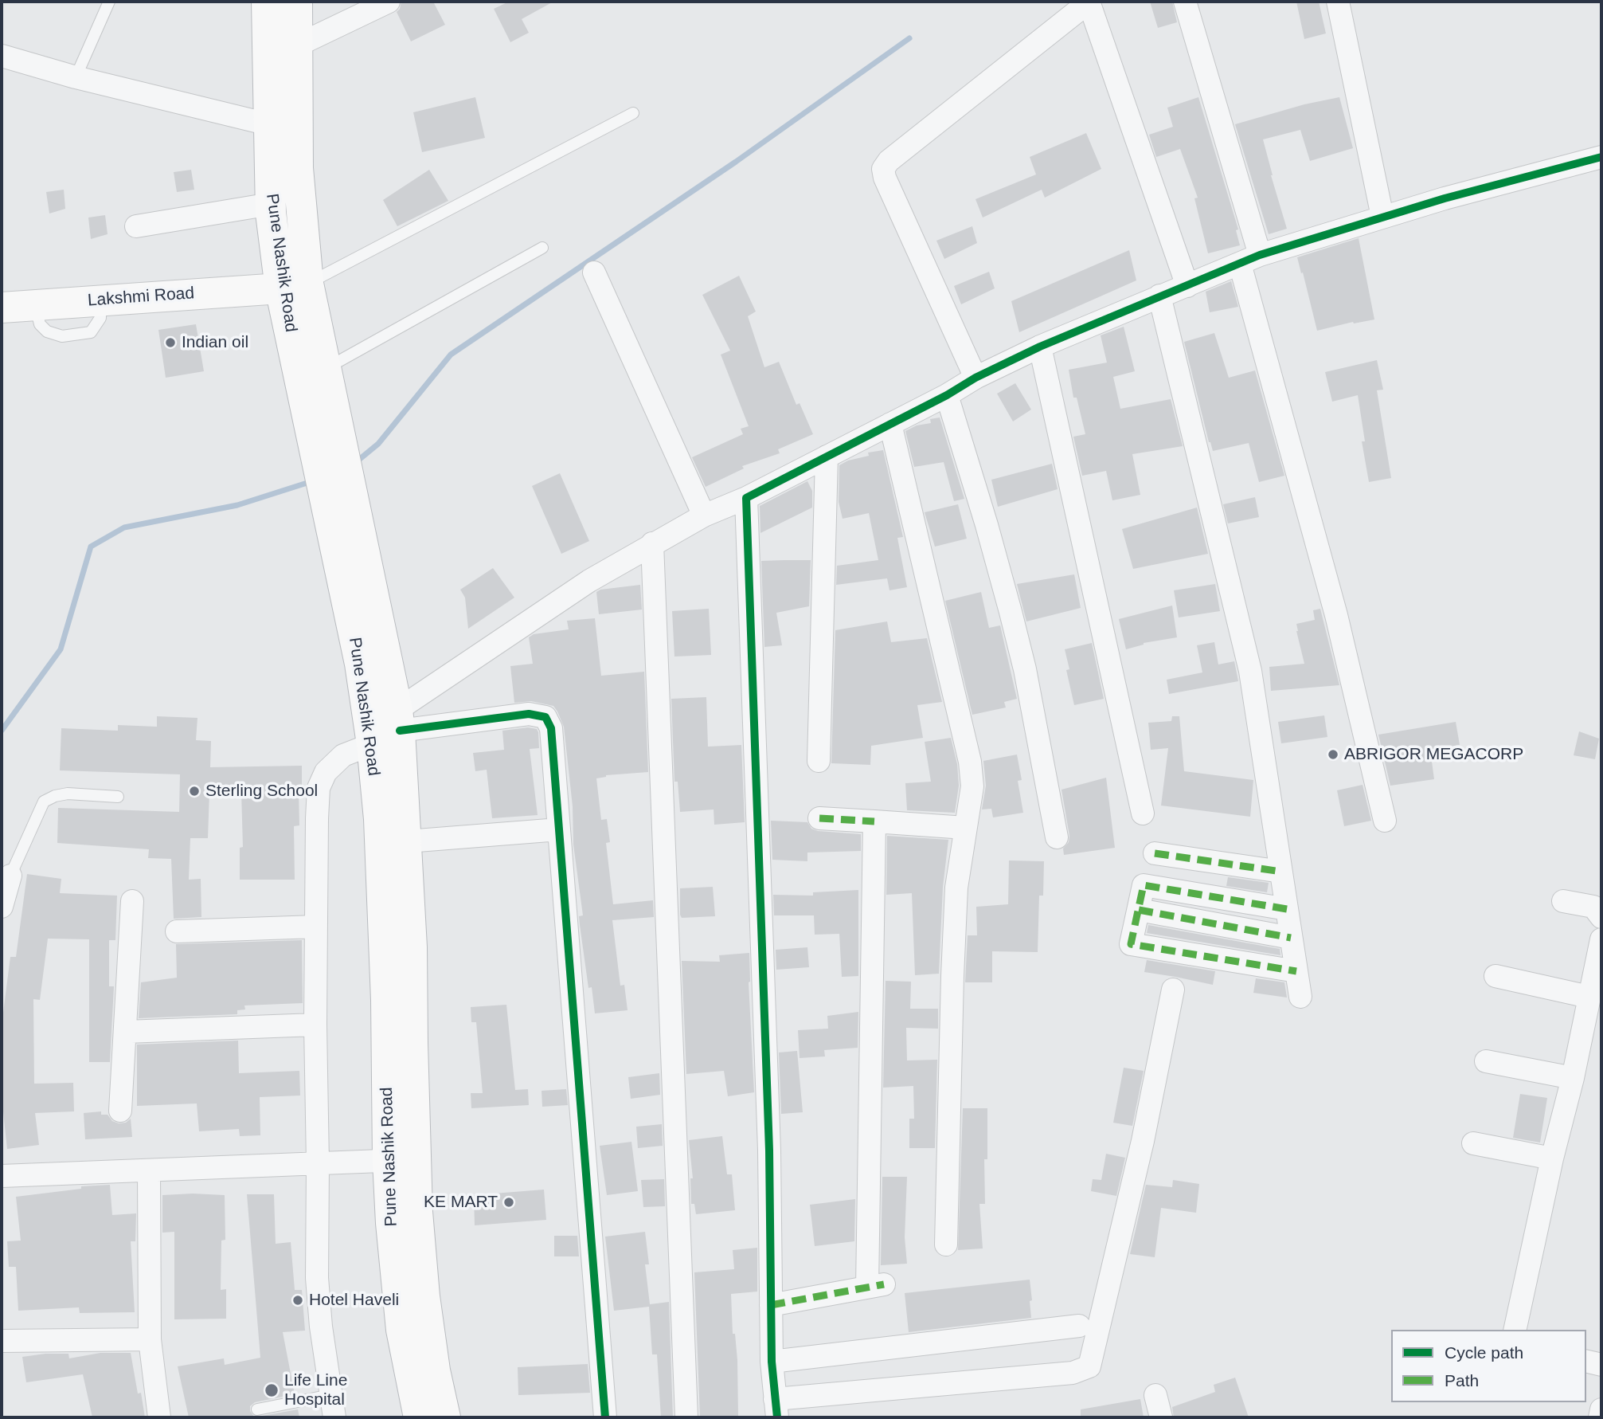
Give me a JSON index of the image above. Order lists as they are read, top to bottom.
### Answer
{
  "streets": {
    "main road": ["Pune Nashik Road", "Lakshmi Road"]
  },
  "crossings": [
    ["Pune Nashik Road", "Lakshmi Road"]
  ],
  "places": [
    "Indian oil",
    "ABRIGOR MEGACORP",
    "Sterling School",
    "KE MART",
    "Hotel Haveli",
    "Life Line Hospital"
  ],
  "legend": ["Cycle path", "Path"]
}
